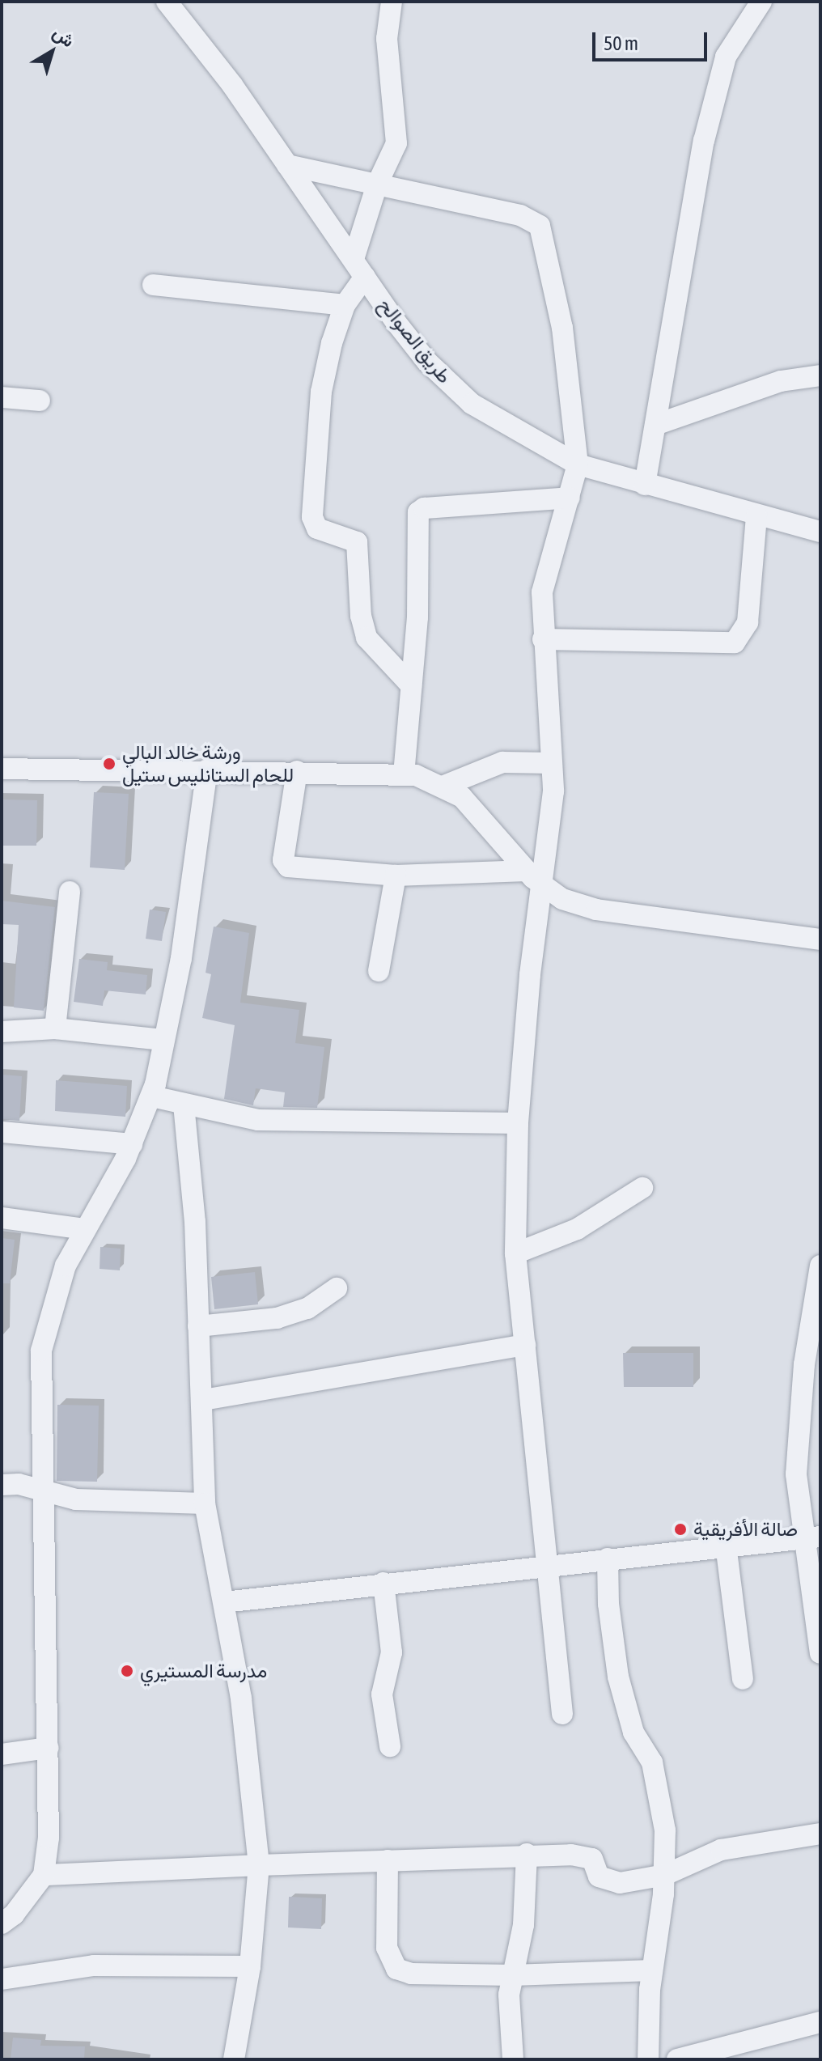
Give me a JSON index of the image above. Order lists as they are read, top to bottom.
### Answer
{
  "streets": {
    "street": ["طريق الصوالح"]
  },
  "places": ["ورشة خالد البالي للحام الستانليس ستيل", "صالة الأفريقية", "مدرسة المستيري"],
  "scale_bar": "50 m",
  "north": "top right"
}
